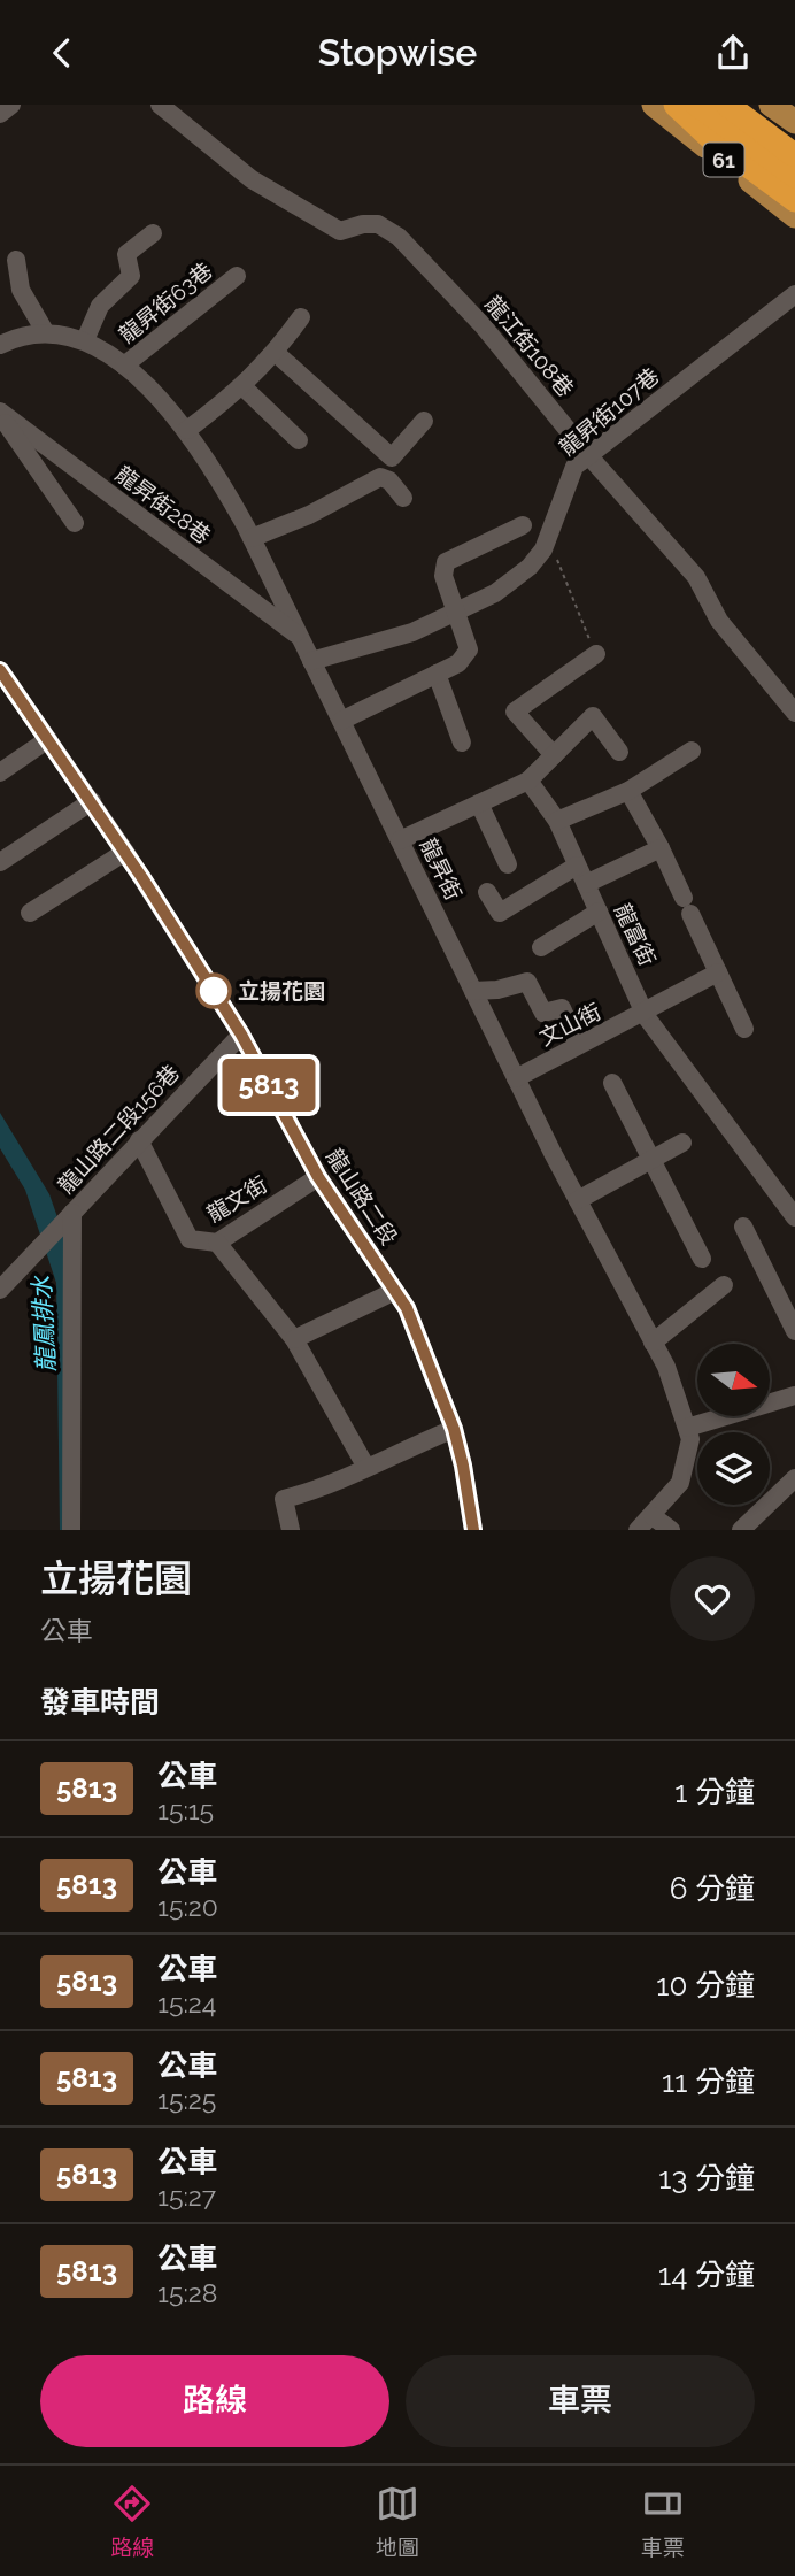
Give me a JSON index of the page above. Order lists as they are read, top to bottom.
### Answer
{
  "streets": {
    "highway": ["61"],
    "street": [
      "龍昇街63巷",
      "龍江街108巷",
      "龍昇街107巷",
      "龍昇街28巷",
      "龍昇街",
      "龍富街",
      "文山街",
      "龍山路二段156巷",
      "龍山路二段",
      "龍文街"
    ]
  },
  "crossings": [
    ["龍昇街63巷", "龍昇街"],
    ["龍江街108巷", "龍昇街107巷"],
    ["龍昇街107巷", "龍昇街"],
    ["龍昇街28巷", "龍昇街"],
    ["龍昇街", "文山街"],
    ["龍富街", "文山街"],
    ["龍山路二段156巷", "龍山路二段"],
    ["龍山路二段156巷", "龍文街"],
    ["龍山路二段", "龍文街"]
  ],
  "water": ["龍鳳排水"],
  "places": ["立揚花園"],
  "lines": ["bus line 5813"],
  "north": "right",
  "page": {
    "header": "Stopwise",
    "on_map": "5813",
    "heading": [
      ["立揚花園", "公車"],
      "發車時間"
    ],
    "list": [
      {
        "mark": "5813",
        "name": "公車",
        "note": "15:15",
        "value": "1 分鐘"
      },
      {
        "mark": "5813",
        "name": "公車",
        "note": "15:20",
        "value": "6 分鐘"
      },
      {
        "mark": "5813",
        "name": "公車",
        "note": "15:24",
        "value": "10 分鐘"
      },
      {
        "mark": "5813",
        "name": "公車",
        "note": "15:25",
        "value": "11 分鐘"
      },
      {
        "mark": "5813",
        "name": "公車",
        "note": "15:27",
        "value": "13 分鐘"
      },
      {
        "mark": "5813",
        "name": "公車",
        "note": "15:28",
        "value": "14 分鐘"
      }
    ],
    "buttons": ["路線", "車票"],
    "tabs": ["路線", "地圖", "車票"]
  }
}
